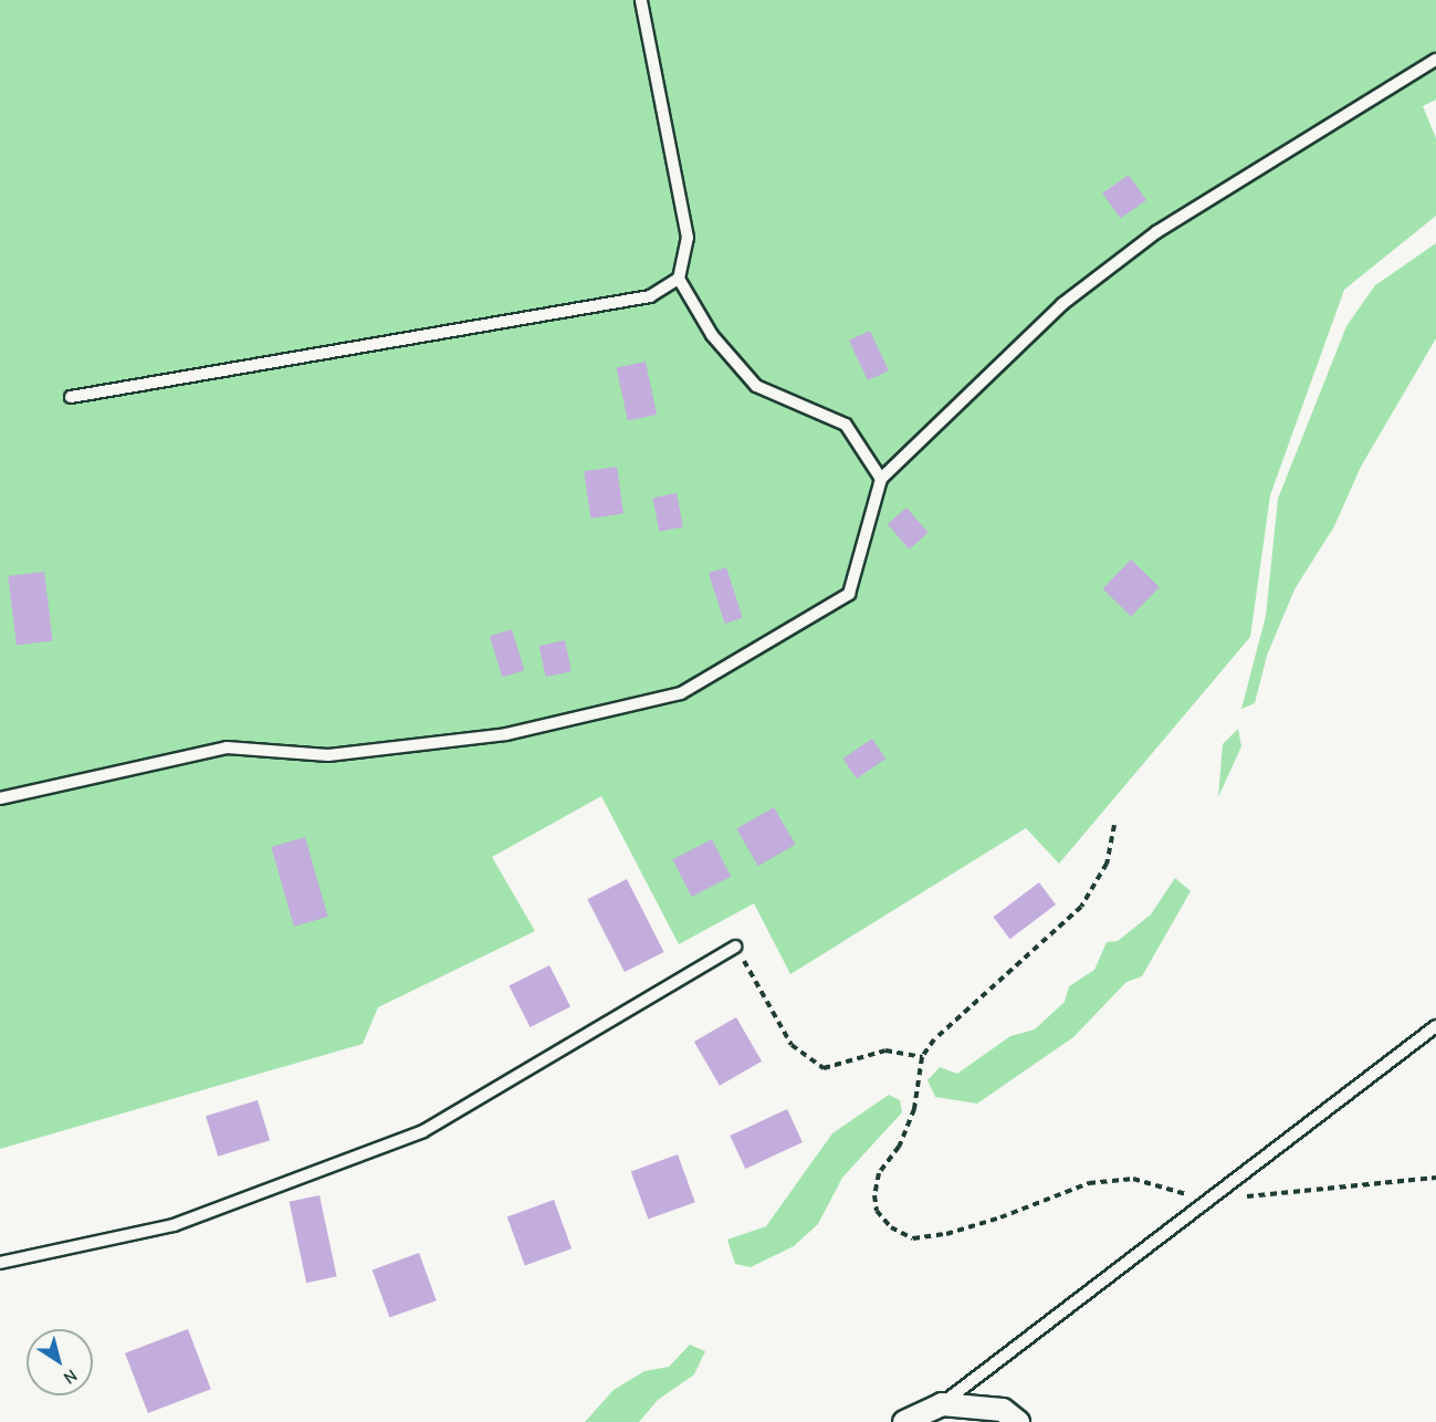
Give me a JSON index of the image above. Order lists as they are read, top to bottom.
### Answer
{
  "north": "bottom right"
}
